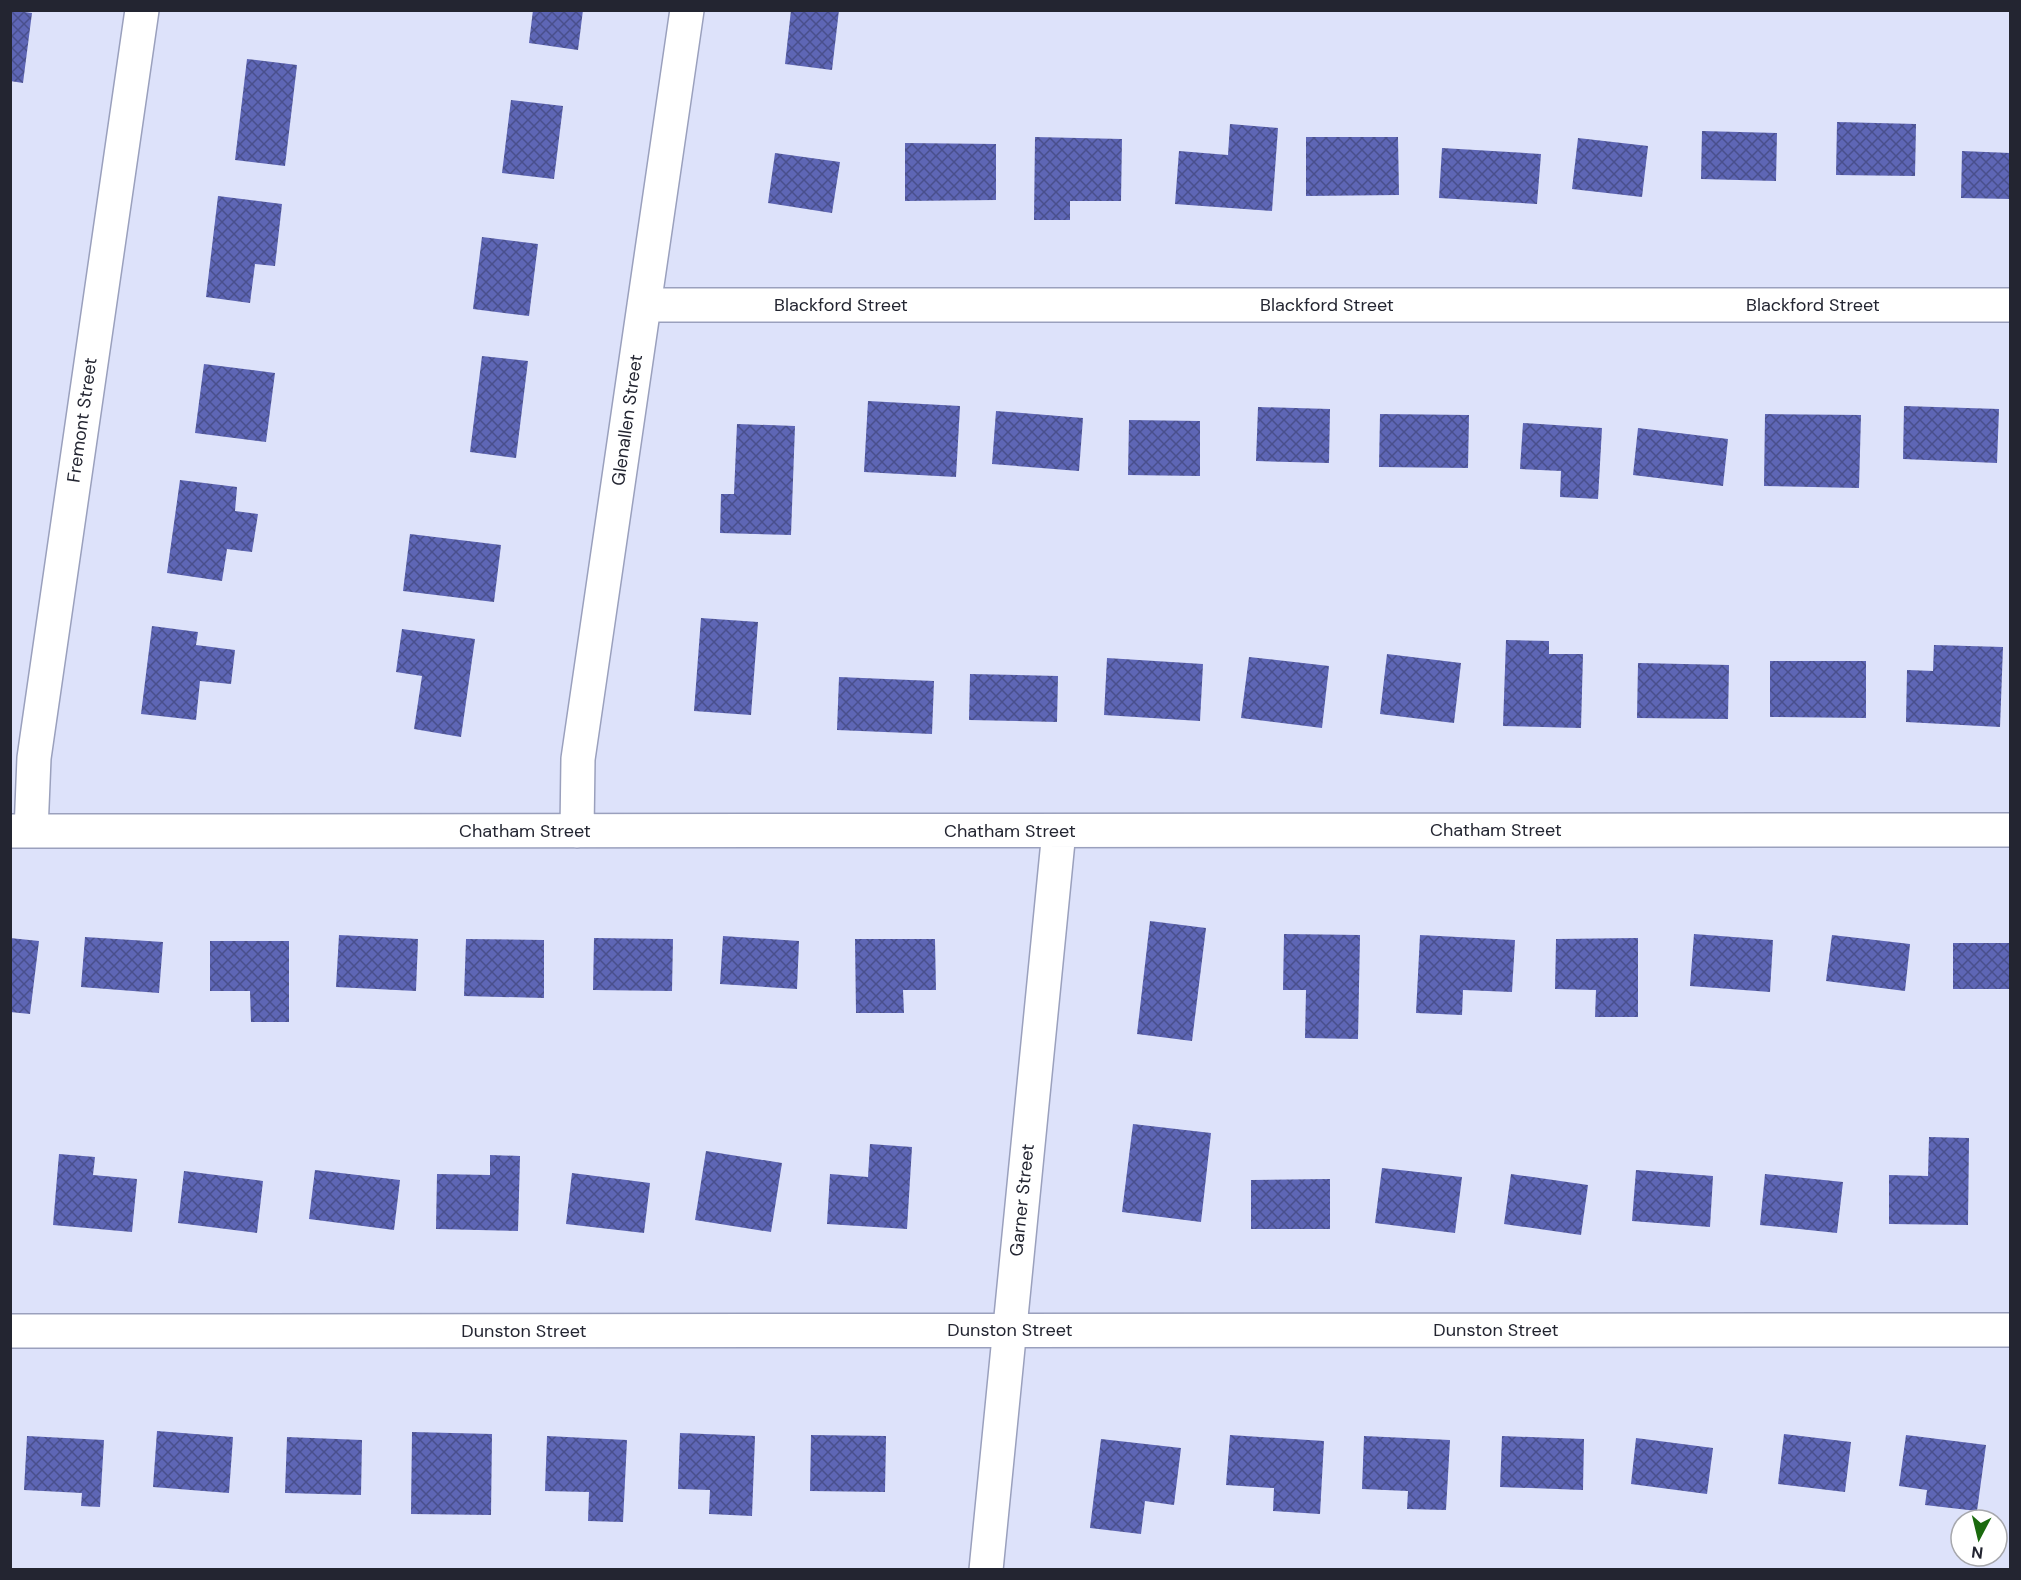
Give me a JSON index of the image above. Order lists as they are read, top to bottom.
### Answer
{
  "streets": {
    "street": [
      "Blackford Street",
      "Fremont Street",
      "Glenallen Street",
      "Chatham Street",
      "Garner Street",
      "Dunston Street"
    ]
  },
  "crossings": [
    ["Blackford Street", "Glenallen Street"],
    ["Fremont Street", "Chatham Street"],
    ["Glenallen Street", "Chatham Street"],
    ["Chatham Street", "Garner Street"],
    ["Garner Street", "Dunston Street"]
  ],
  "north": "bottom"
}
